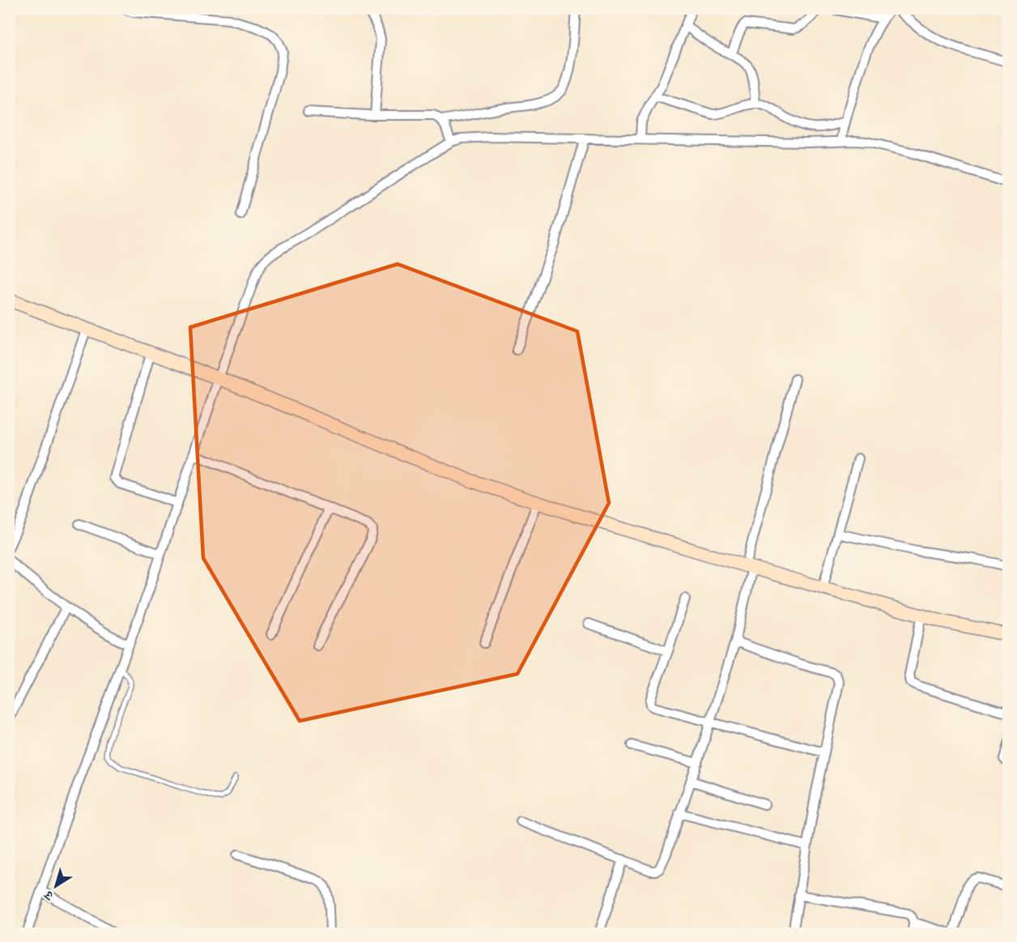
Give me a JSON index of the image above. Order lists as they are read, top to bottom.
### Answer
{
  "north": "bottom left"
}
